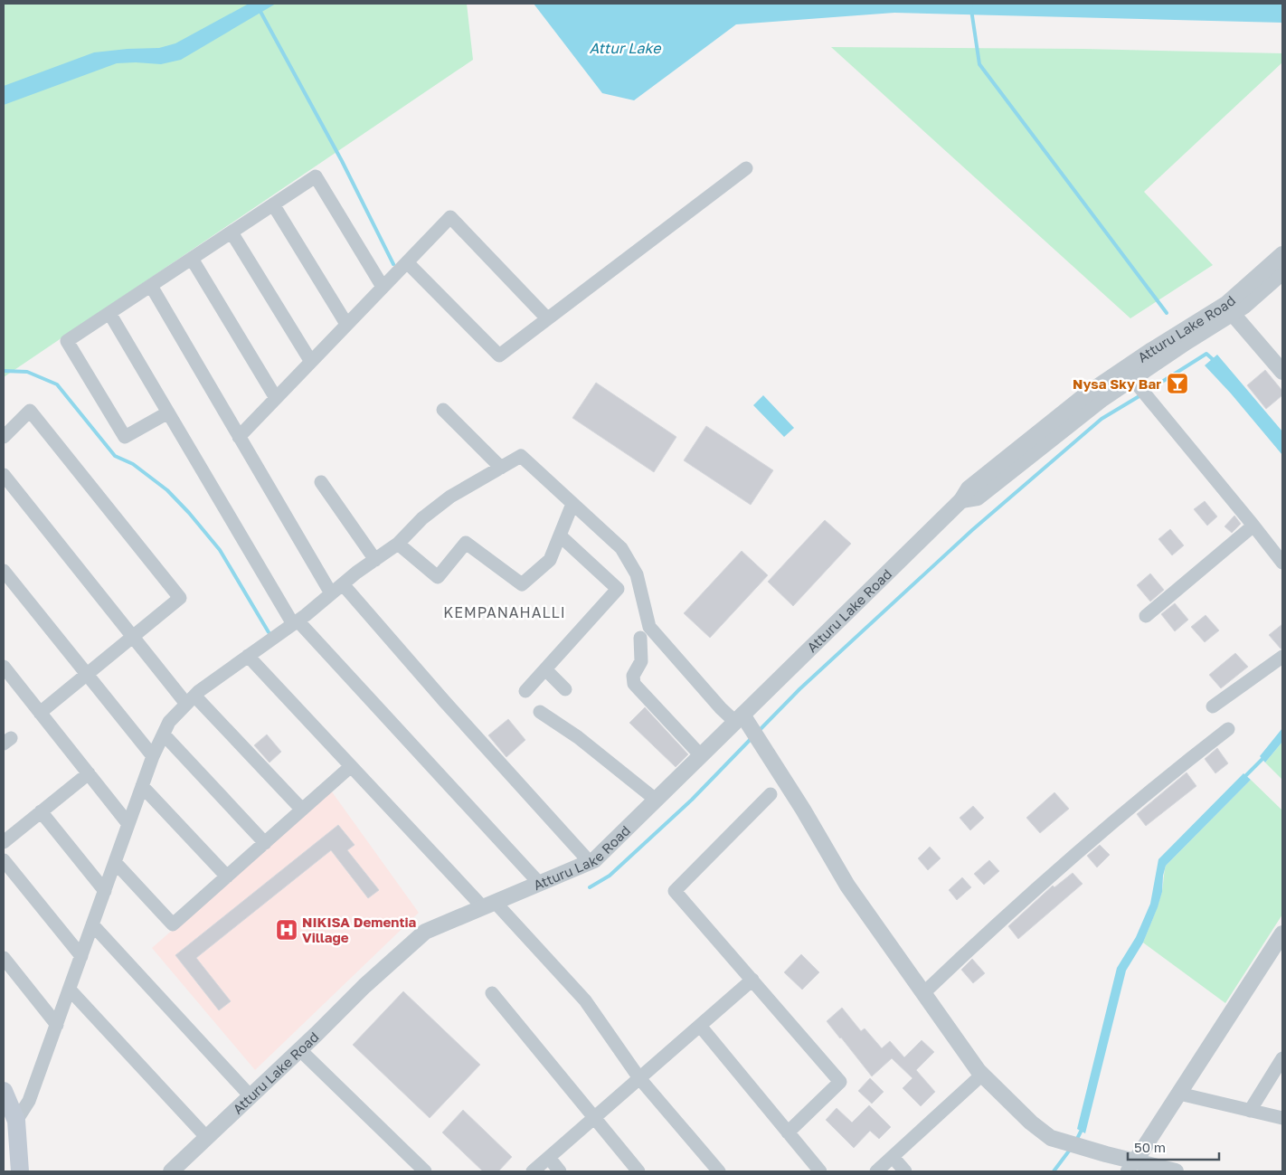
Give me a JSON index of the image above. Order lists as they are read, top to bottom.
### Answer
{
  "streets": {
    "street": ["Atturu Lake Road"]
  },
  "districts": ["KEMPANAHALLI"],
  "water": ["Attur Lake"],
  "places": {
    "bar": ["Nysa Sky Bar"],
    "hospital": ["NIKISA Dementia Village"]
  },
  "scale_bar": "50 m"
}
